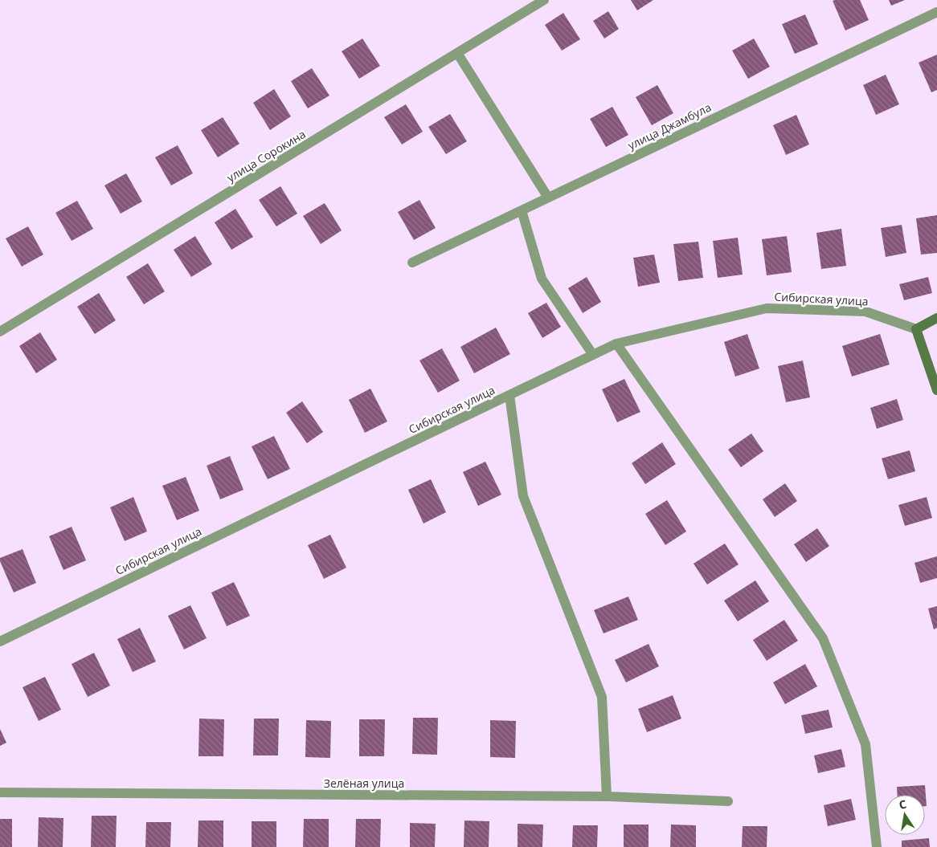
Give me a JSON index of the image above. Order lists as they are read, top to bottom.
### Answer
{
  "streets": {
    "street": [
      "улица Джамбула",
      "улица Сорокина",
      "Сибирская улица",
      "Зелёная улица"
    ]
  },
  "north": "top"
}
